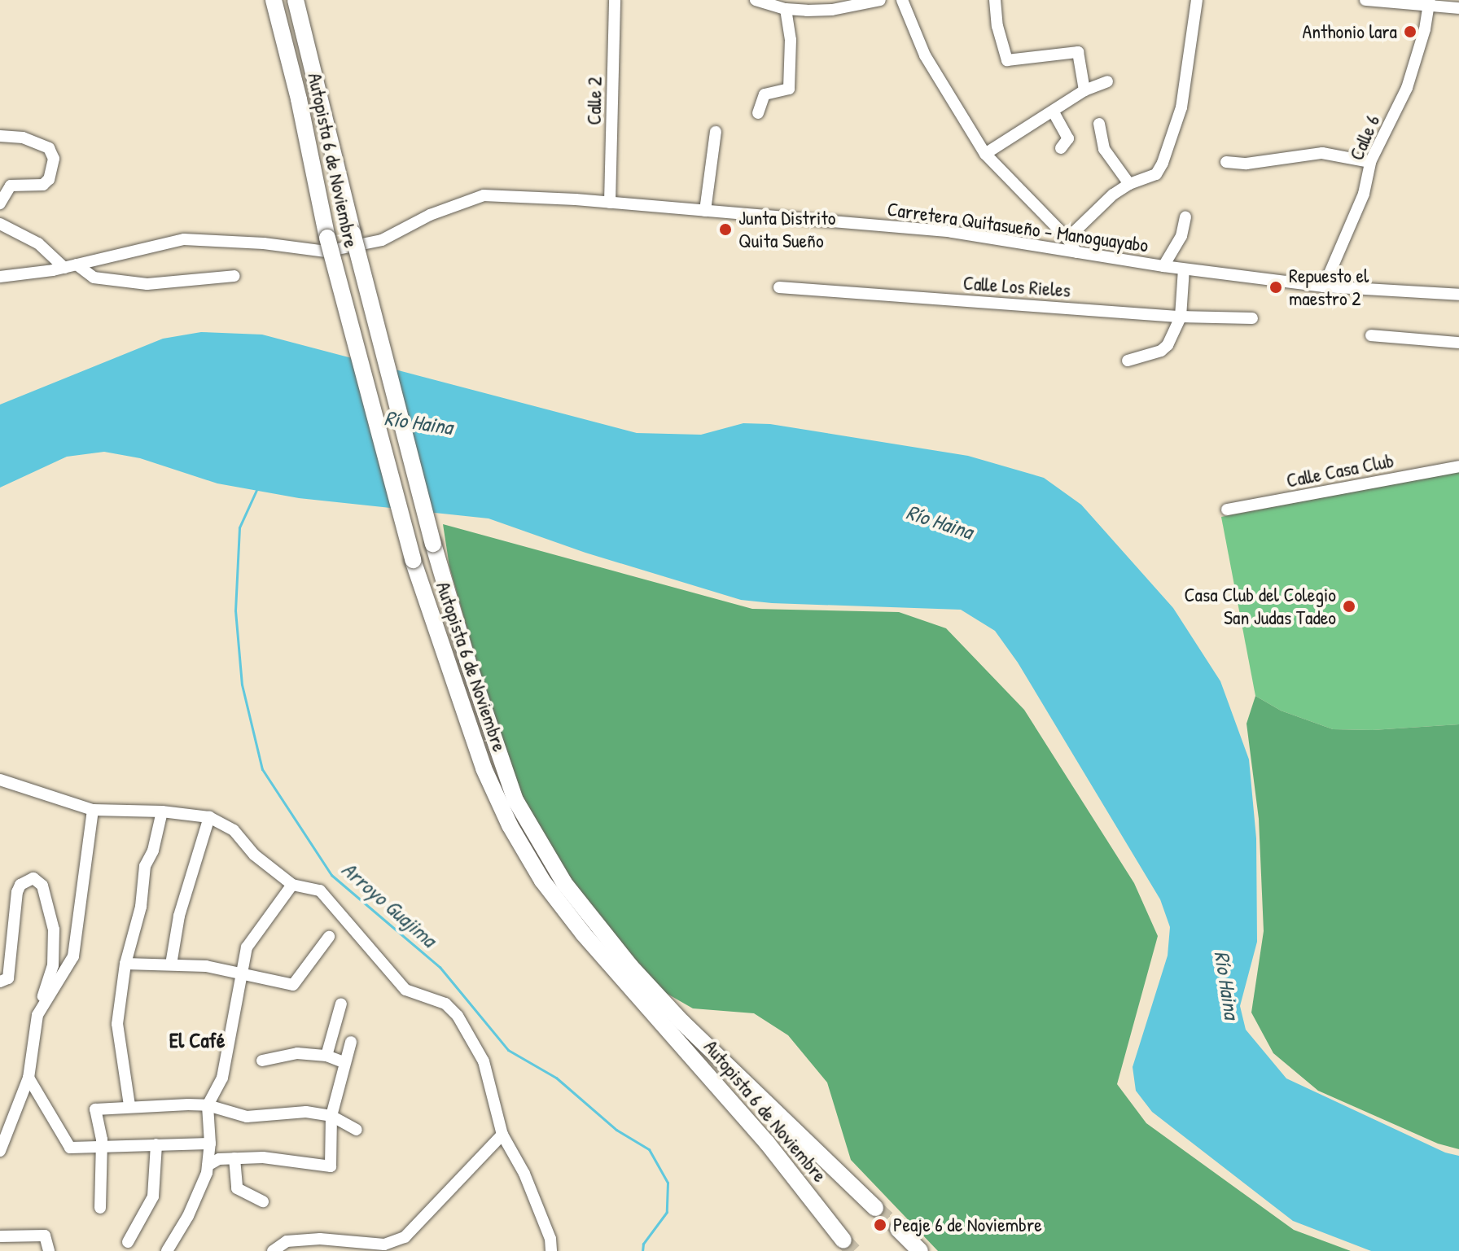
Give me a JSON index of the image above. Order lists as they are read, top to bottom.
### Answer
{
  "streets": {
    "highway": ["Autopista 6 de Noviembre"],
    "street": [
      "Calle 2",
      "Calle 6",
      "Carretera Quitasueño - Manoguayabo",
      "Calle Los Rieles",
      "Calle Casa Club"
    ]
  },
  "crossings": [
    ["Calle 2", "Carretera Quitasueño - Manoguayabo"],
    ["Calle 6", "Carretera Quitasueño - Manoguayabo"]
  ],
  "districts": ["El Café"],
  "water": ["Río Haina", "Arroyo Guajima"],
  "places": [
    "Anthonio lara",
    "Junta Distrito Quita Sueño",
    "Repuesto el maestro 2",
    "Casa Club del Colegio San Judas Tadeo",
    "Peaje 6 de Noviembre"
  ]
}
